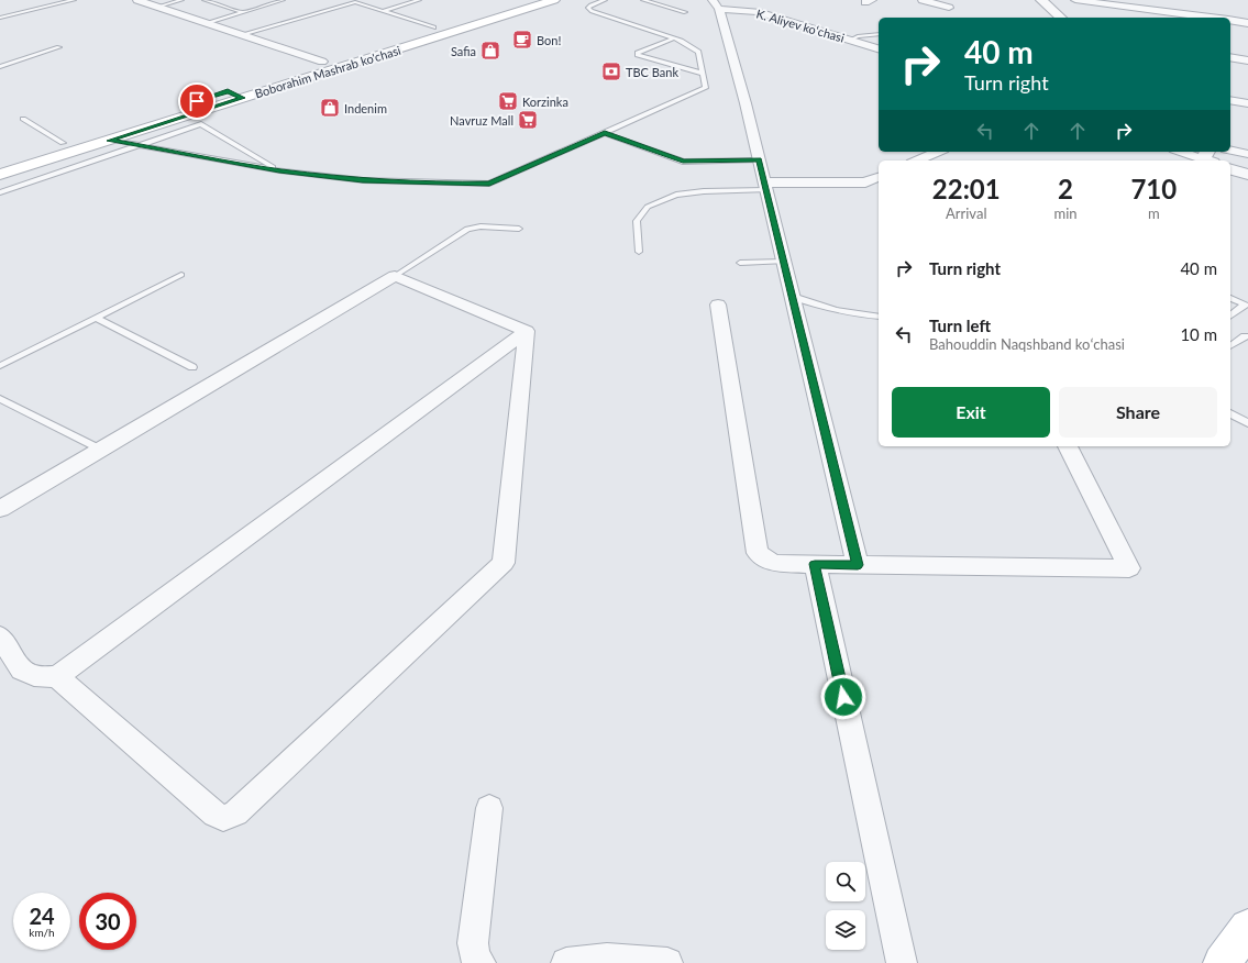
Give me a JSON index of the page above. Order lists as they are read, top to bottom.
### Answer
{
  "streets": {
    "main road": ["Boborahim Mashrab ko'chasi"],
    "street": ["K. Aliyev koʻchasi"]
  },
  "places": {
    "cafe": ["Bon!"],
    "shop": ["Safia", "Indenim"],
    "bank": ["TBC Bank"],
    "supermarket": ["Korzinka", "Navruz Mall"]
  },
  "page": {
    "turn": ["40 m", "Turn right"],
    "eta": [
      "22:01",
      "Arrival",
      "2",
      "min",
      "710",
      "m"
    ],
    "list": [
      {
        "name": "Turn right",
        "value": "40 m"
      },
      {
        "name": "Turn left",
        "note": "Bahouddin Naqshband koʻchasi",
        "value": "10 m"
      }
    ],
    "buttons": ["Exit", "Share"],
    "speed": "24 km/h",
    "limit": "30"
  }
}
